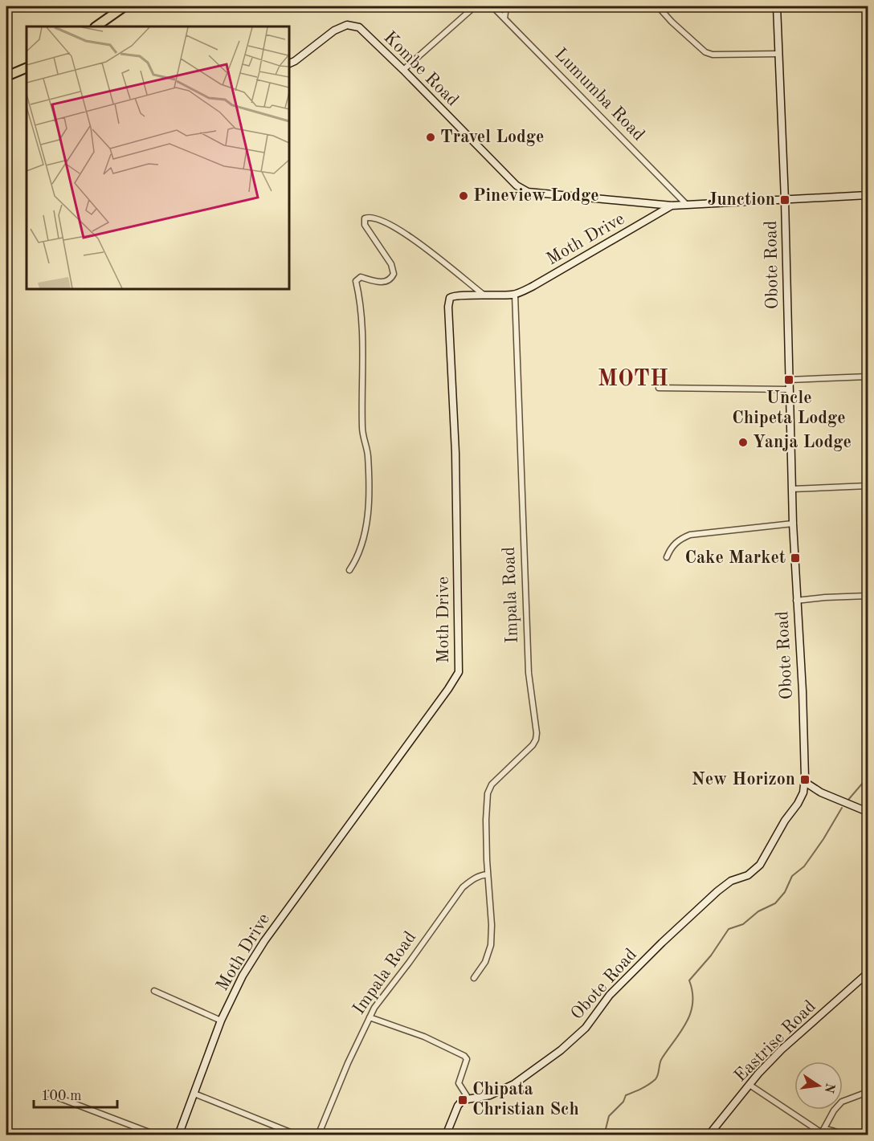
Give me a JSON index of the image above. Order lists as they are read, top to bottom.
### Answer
{
  "streets": {
    "street": [
      "Kombe Road",
      "Lumumba Road",
      "Moth Drive",
      "Obote Road",
      "Impala Road",
      "Eastrise Road"
    ]
  },
  "crossings": [
    ["Kombe Road", "Lumumba Road"],
    ["Kombe Road", "Moth Drive"],
    ["Kombe Road", "Obote Road"],
    ["Moth Drive", "Impala Road"]
  ],
  "districts": ["MOTH"],
  "places": {
    "other": ["Travel Lodge", "Pineview Lodge", "Yanja Lodge"],
    "transit": [
      "Junction",
      "Uncle Chipeta Lodge",
      "Cake Market",
      "New Horizon",
      "Chipata Christian Sch"
    ]
  },
  "scale_bar": "100 m",
  "north": "right"
}
